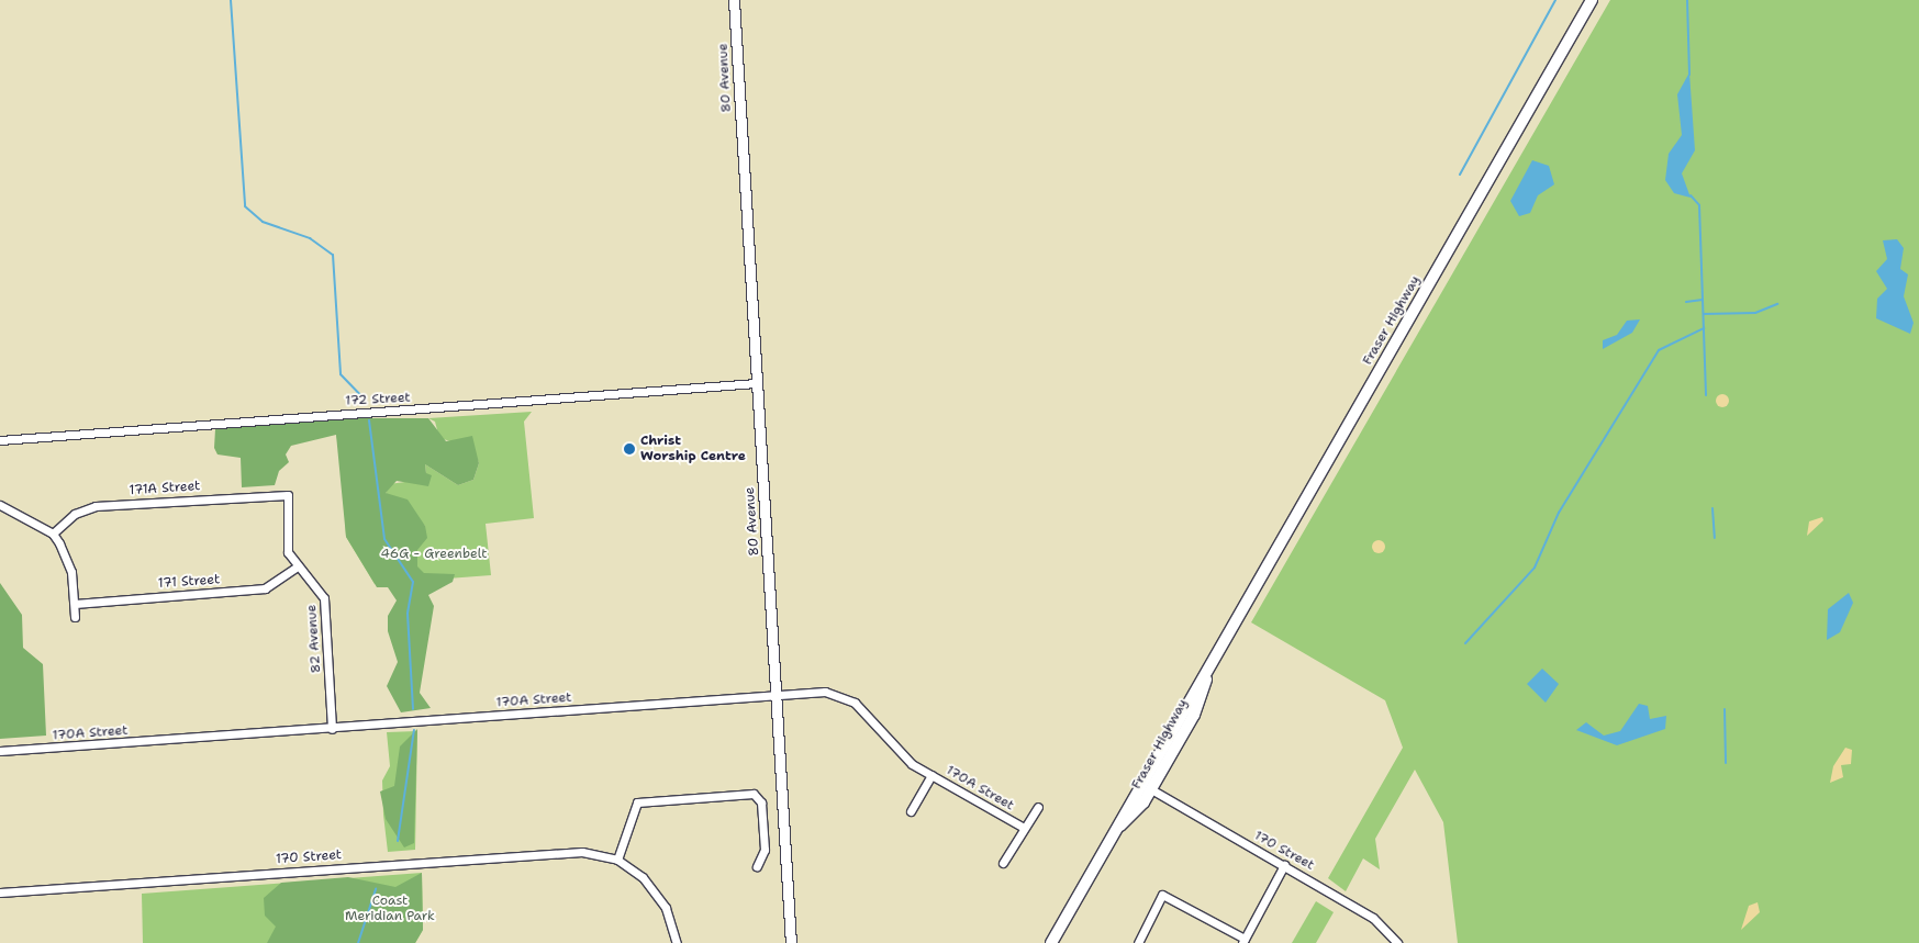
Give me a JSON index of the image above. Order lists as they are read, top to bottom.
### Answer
{
  "streets": {
    "main road": ["80 Avenue", "Fraser Highway"],
    "street": [
      "172 Street",
      "171A Street",
      "171 Street",
      "82 Avenue",
      "170A Street",
      "170 Street"
    ]
  },
  "crossings": [
    ["80 Avenue", "172 Street"],
    ["80 Avenue", "170A Street"],
    ["Fraser Highway", "170 Street"],
    ["171A Street", "82 Avenue"],
    ["171 Street", "82 Avenue"],
    ["82 Avenue", "170A Street"]
  ],
  "parks": ["46G - Greenbelt", "Coast Meridian Park"],
  "places": ["Christ Worship Centre"]
}
